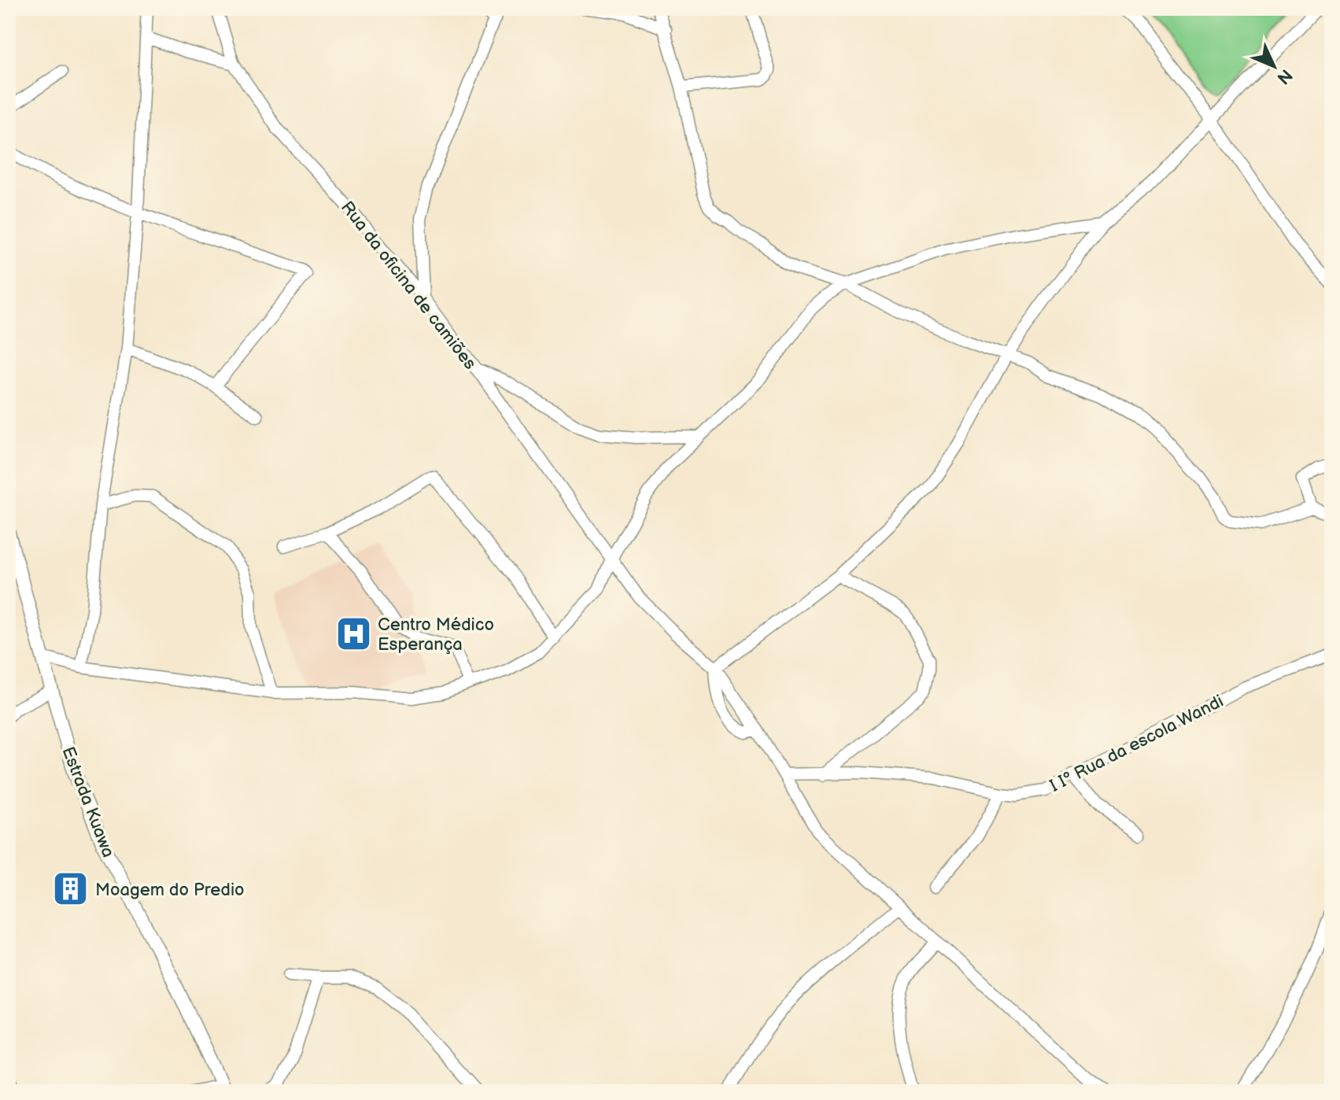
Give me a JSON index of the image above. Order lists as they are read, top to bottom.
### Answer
{
  "streets": {
    "street": ["Rua da oficina de camiões", "I Iº Rua da escola Wandi", "Estrada Kuawa"]
  },
  "crossings": [
    ["Rua da oficina de camiões", "I Iº Rua da escola Wandi"]
  ],
  "places": {
    "hospital": ["Centro Médico Esperança"],
    "building": ["Moagem do Predio"]
  },
  "north": "bottom right"
}
